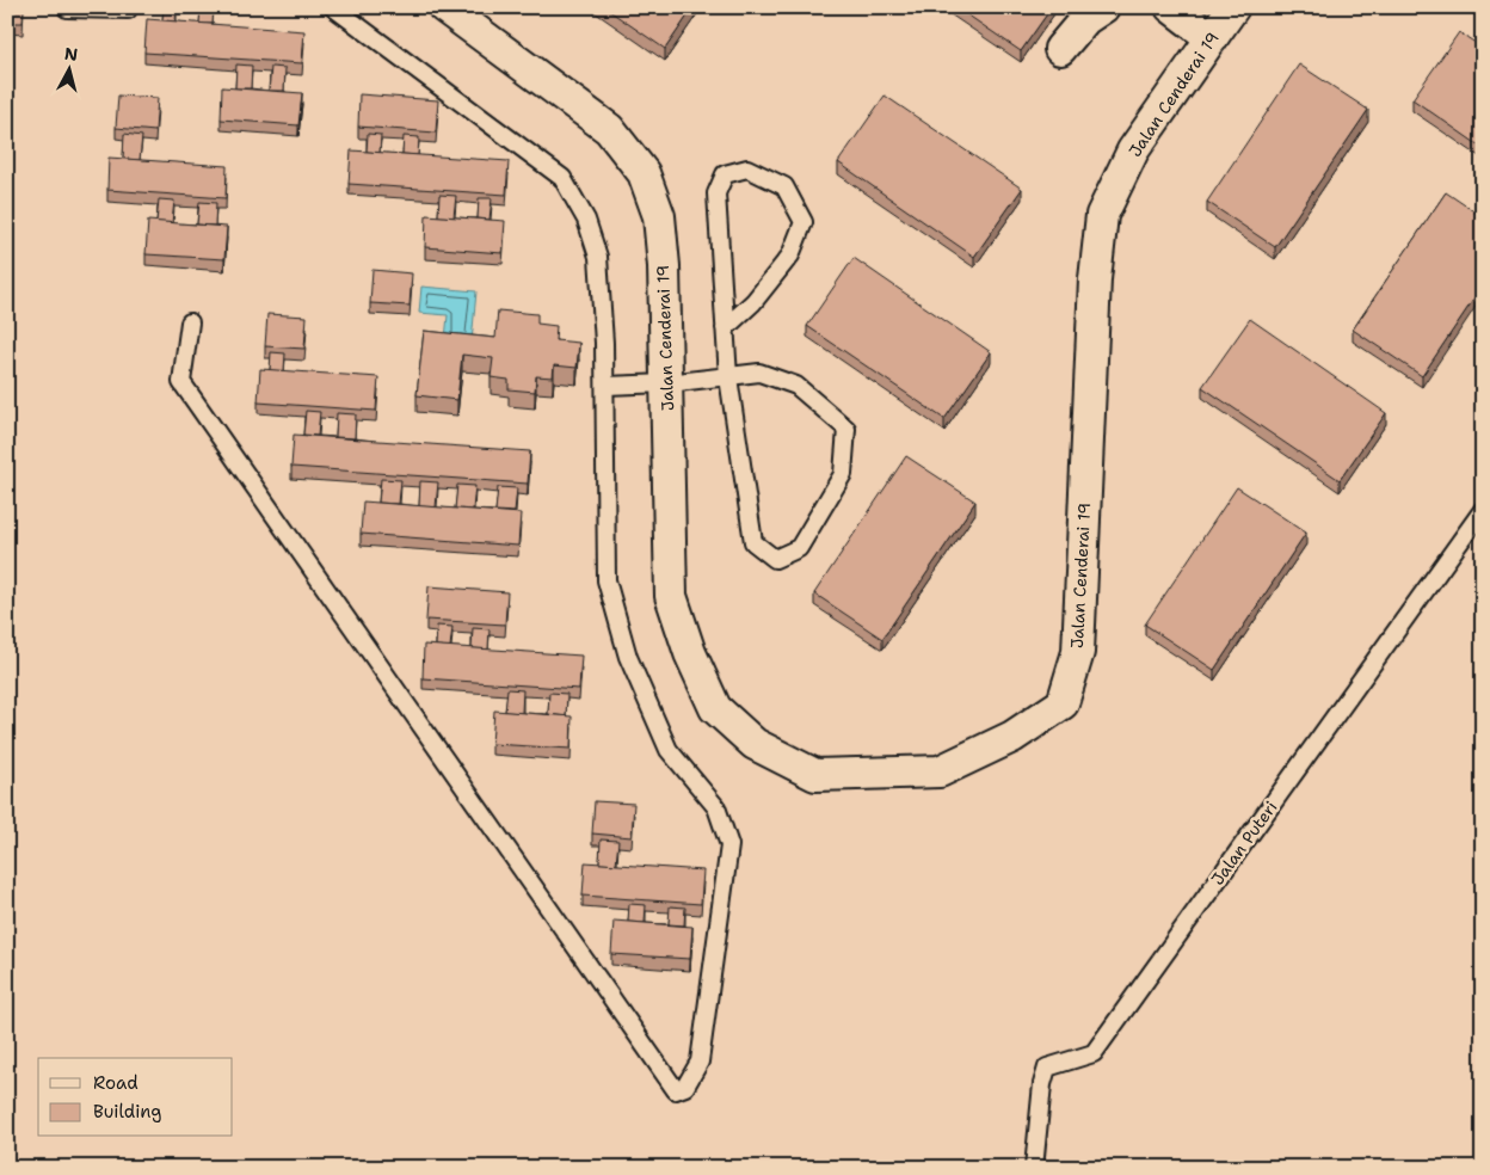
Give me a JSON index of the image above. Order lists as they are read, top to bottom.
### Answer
{
  "streets": {
    "street": ["Jalan Cenderai 19"],
    "lane": ["Jalan Puteri"]
  },
  "legend": ["Road", "Building"],
  "north": "top"
}
